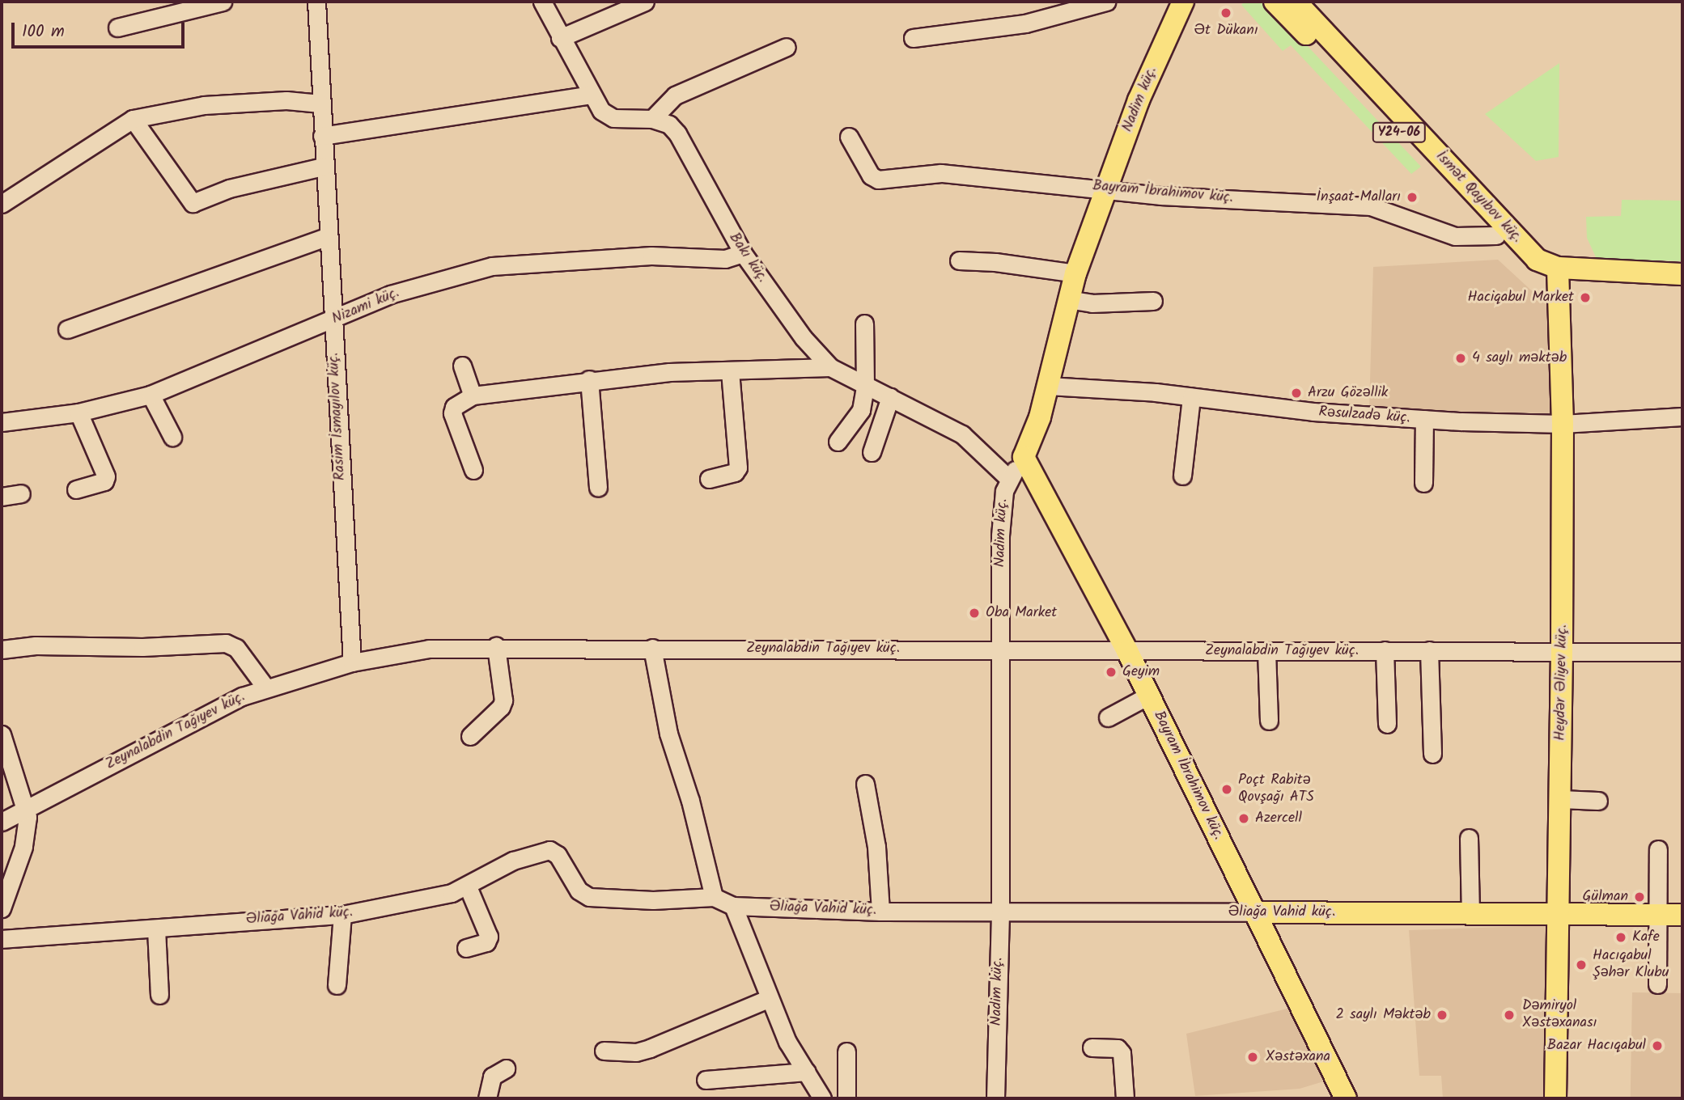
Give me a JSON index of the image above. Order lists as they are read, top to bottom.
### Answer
{
  "streets": {
    "main road": [
      "Nadim küç.",
      "Y24-06",
      "Bayram İbrahimov küç.",
      "İsmət Qayıbov küç.",
      "Heydər Əliyev küç.",
      "Əliağa Vahid küç."
    ],
    "street": [
      "Bakı küç.",
      "Nizami küç.",
      "Rəsulzadə küç.",
      "Rasim İsmayılov küç.",
      "Zeynalabdin Tağıyev küç."
    ]
  },
  "crossings": [
    ["Nadim küç.", "Bayram İbrahimov küç."],
    ["Nadim küç.", "Bakı küç."],
    ["Nadim küç.", "Rəsulzadə küç."],
    ["Nadim küç.", "Zeynalabdin Tağıyev küç."],
    ["Nadim küç.", "Əliağa Vahid küç."],
    ["Y24-06", "İsmət Qayıbov küç."],
    ["Y24-06", "Heydər Əliyev küç."],
    ["Bayram İbrahimov küç.", "İsmət Qayıbov küç."],
    ["Bayram İbrahimov küç.", "Zeynalabdin Tağıyev küç."],
    ["Bayram İbrahimov küç.", "Əliağa Vahid küç."],
    ["Bakı küç.", "Nizami küç."],
    ["Nizami küç.", "Rasim İsmayılov küç."],
    ["Rəsulzadə küç.", "Heydər Əliyev küç."],
    ["Rasim İsmayılov küç.", "Zeynalabdin Tağıyev küç."],
    ["Zeynalabdin Tağıyev küç.", "Heydər Əliyev küç."],
    ["Heydər Əliyev küç.", "Əliağa Vahid küç."]
  ],
  "places": [
    "Ət Dükanı",
    "İnşaat Malları",
    "Haciqabul Market",
    "4 saylı məktəb",
    "Arzu Gözəllik",
    "Oba Market",
    "Geyim",
    "Poçt Rabitə Qovşağı ATS",
    "Azercell",
    "Gülman",
    "Kafe",
    "Hacıqabul Şəhər Klubu",
    "2 saylı Məktəb",
    "Dəmiryol Xəstəxanası",
    "Bazar Hacıqabul",
    "Xəstəxana"
  ],
  "scale_bar": "100 m"
}
